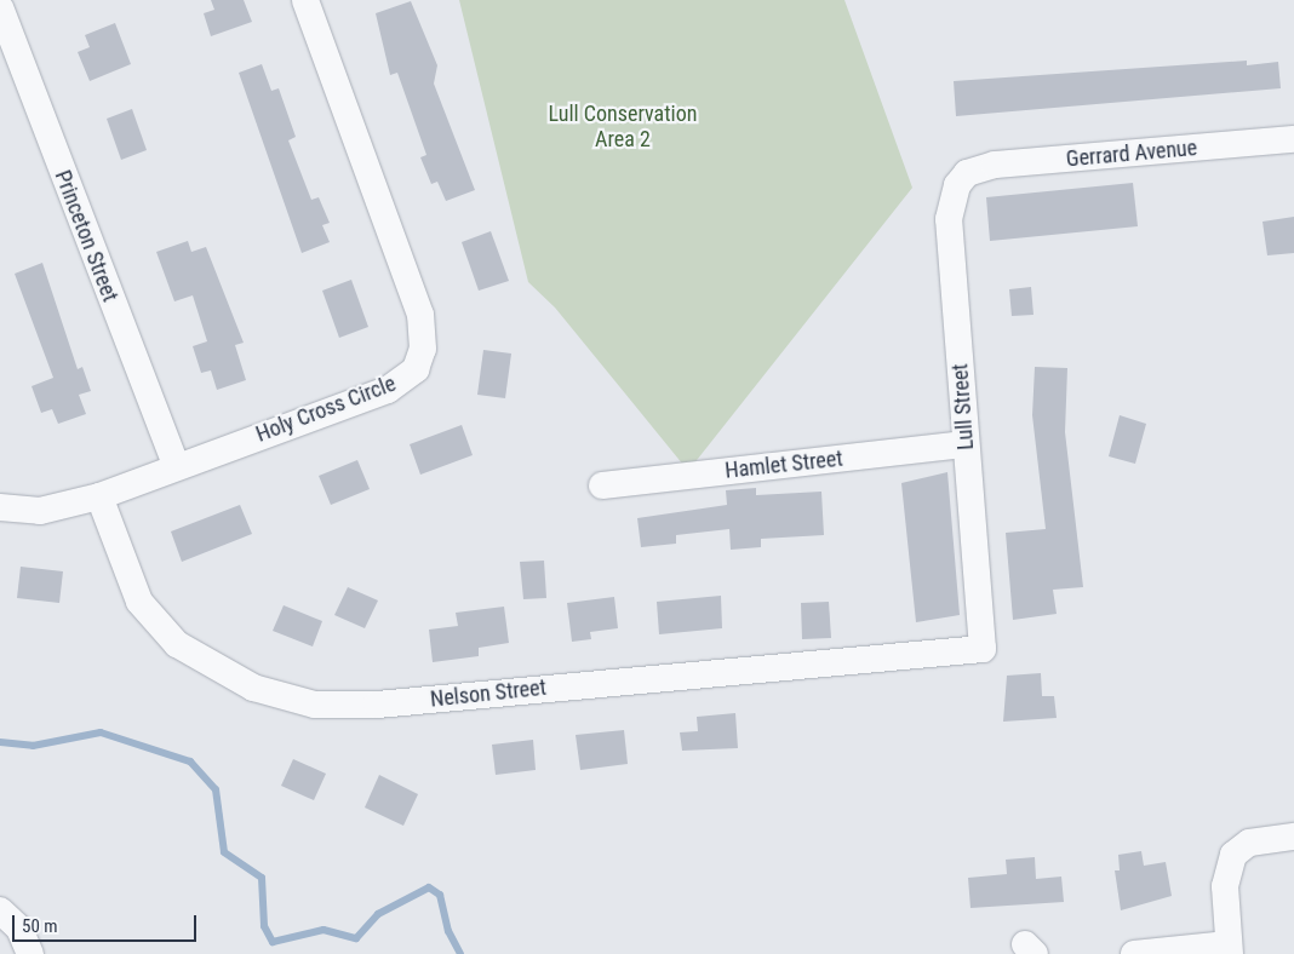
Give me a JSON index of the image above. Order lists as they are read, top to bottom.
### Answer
{
  "streets": {
    "street": [
      "Gerrard Avenue",
      "Princeton Street",
      "Lull Street",
      "Holy Cross Circle",
      "Hamlet Street",
      "Nelson Street"
    ]
  },
  "crossings": [
    ["Gerrard Avenue", "Lull Street"],
    ["Princeton Street", "Holy Cross Circle"],
    ["Lull Street", "Hamlet Street"],
    ["Lull Street", "Nelson Street"],
    ["Holy Cross Circle", "Nelson Street"]
  ],
  "parks": ["Lull Conservation Area 2"],
  "scale_bar": "50 m"
}
